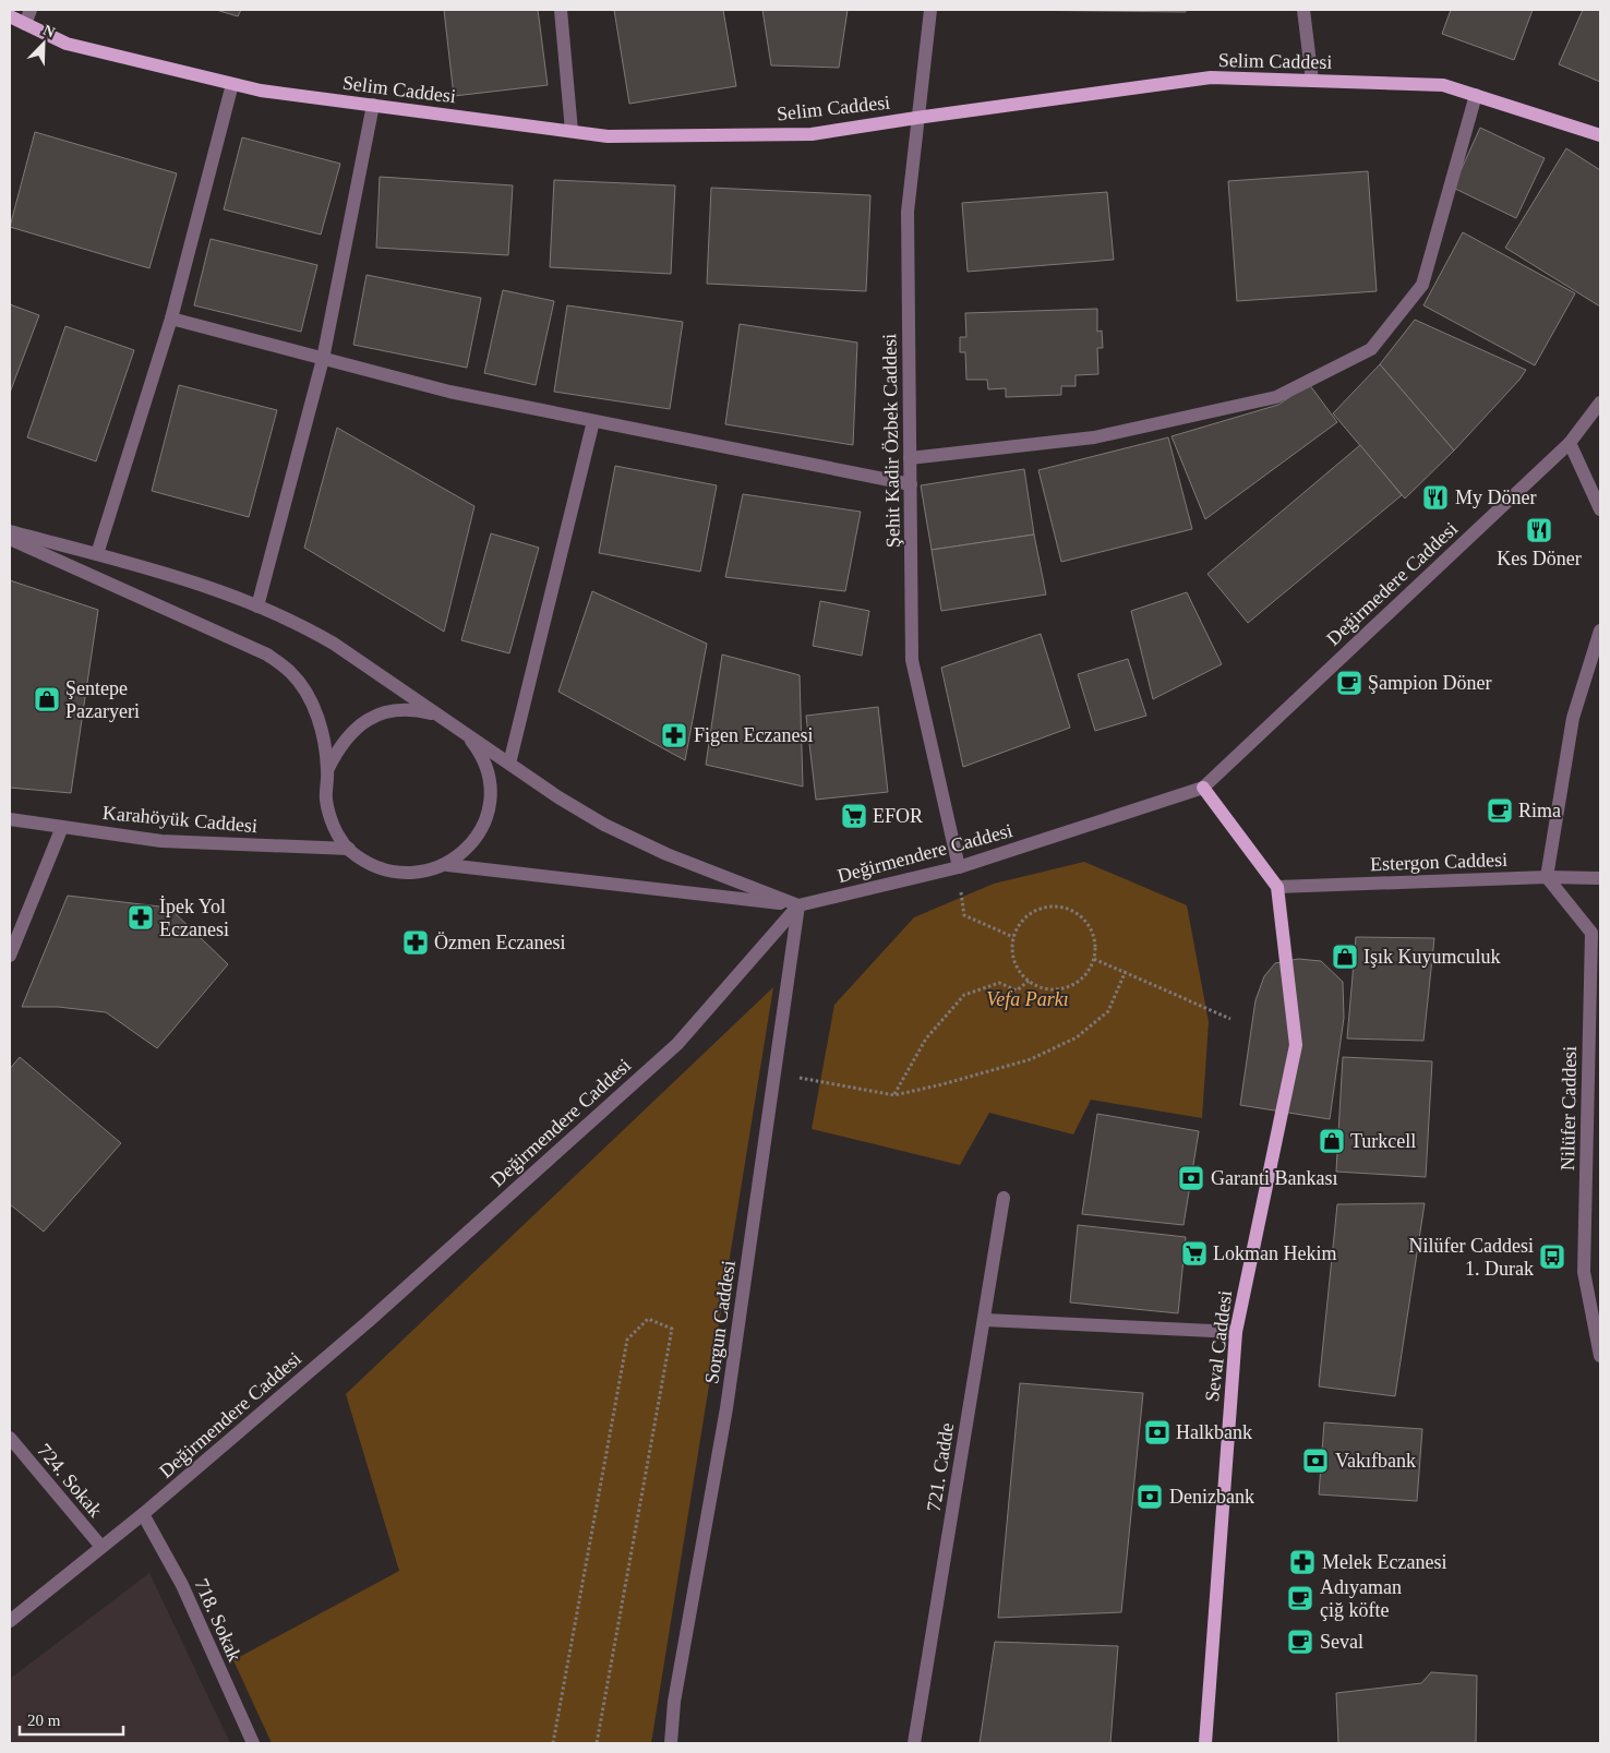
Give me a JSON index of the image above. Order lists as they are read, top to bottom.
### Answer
{
  "streets": {
    "main road": ["Selim Caddesi", "Seval Caddesi"],
    "street": [
      "Şehit Kadir Özbek Caddesi",
      "Değirmedere Caddesi",
      "Karahöyük Caddesi",
      "Değirmendere Caddesi",
      "Estergon Caddesi",
      "Nilüfer Caddesi",
      "Sorgun Caddesi",
      "721. Cadde",
      "724. Sokak",
      "718. Sokak"
    ]
  },
  "crossings": [
    ["Selim Caddesi", "Şehit Kadir Özbek Caddesi"],
    ["Şehit Kadir Özbek Caddesi", "Değirmendere Caddesi"],
    ["Değirmedere Caddesi", "Değirmendere Caddesi"],
    ["Değirmendere Caddesi", "Sorgun Caddesi"],
    ["Değirmendere Caddesi", "724. Sokak"],
    ["Değirmendere Caddesi", "718. Sokak"],
    ["Estergon Caddesi", "Nilüfer Caddesi"],
    ["Estergon Caddesi", "Seval Caddesi"]
  ],
  "parks": ["Vefa Parkı"],
  "places": {
    "restaurant": ["My Döner", "Kes Döner"],
    "cafe": [
      "Şampion Döner",
      "Rima",
      "Adıyaman çiğ köfte",
      "Seval"
    ],
    "shop": ["Şentepe Pazaryeri", "Işık Kuyumculuk", "Turkcell"],
    "pharmacy": [
      "Figen Eczanesi",
      "İpek Yol Eczanesi",
      "Özmen Eczanesi",
      "Melek Eczanesi"
    ],
    "supermarket": ["EFOR", "Lokman Hekim"],
    "bank": [
      "Garanti Bankası",
      "Halkbank",
      "Vakıfbank",
      "Denizbank"
    ],
    "bus stop": ["Nilüfer Caddesi 1. Durak"]
  },
  "scale_bar": "20 m",
  "north": "top right"
}
